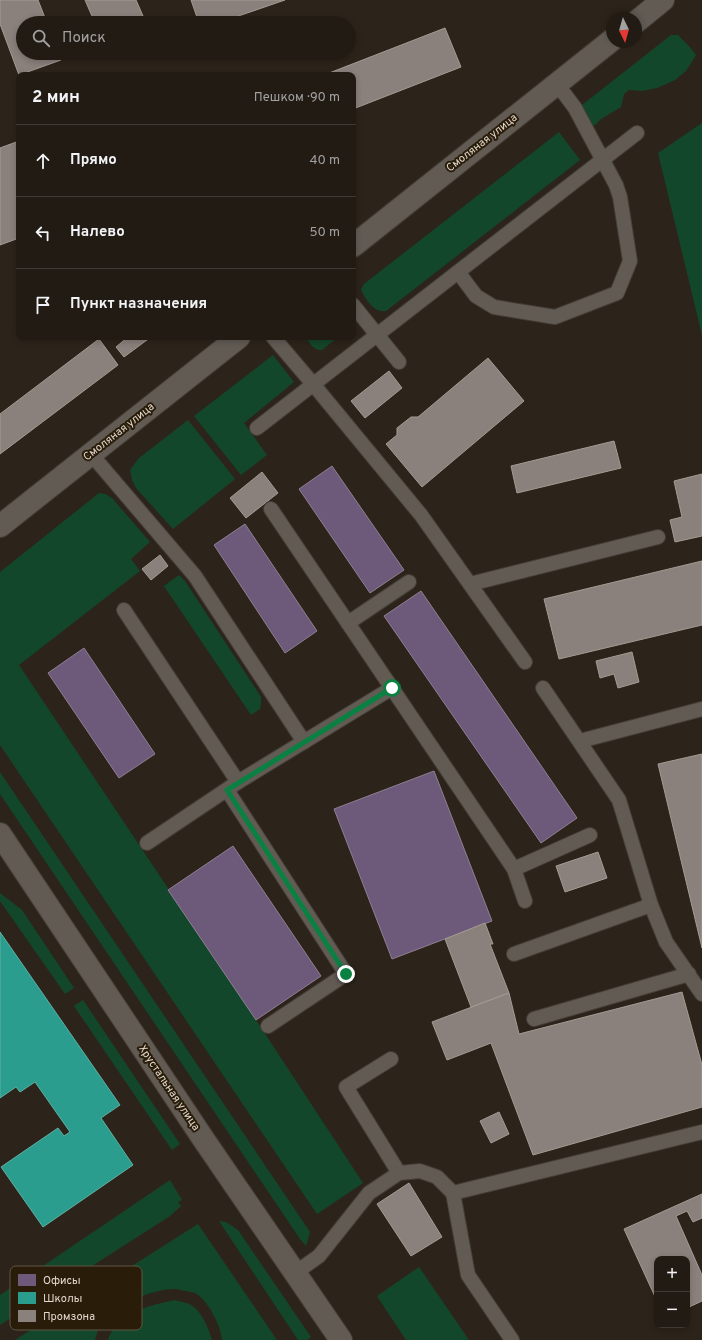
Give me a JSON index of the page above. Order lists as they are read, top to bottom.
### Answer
{
  "streets": {
    "street": ["Смоляная улица", "Хрустальная улица"]
  },
  "legend": ["Офисы", "Школы", "Промзона"],
  "north": "bottom",
  "page": {
    "search": "Поиск",
    "heading": ["2 мин", "Пешком · 90 m"],
    "list": [
      ["Прямо", "40 m"],
      ["Налево", "50 m"],
      "Пункт назначения"
    ],
    "map_buttons": ["+", "−"]
  }
}
